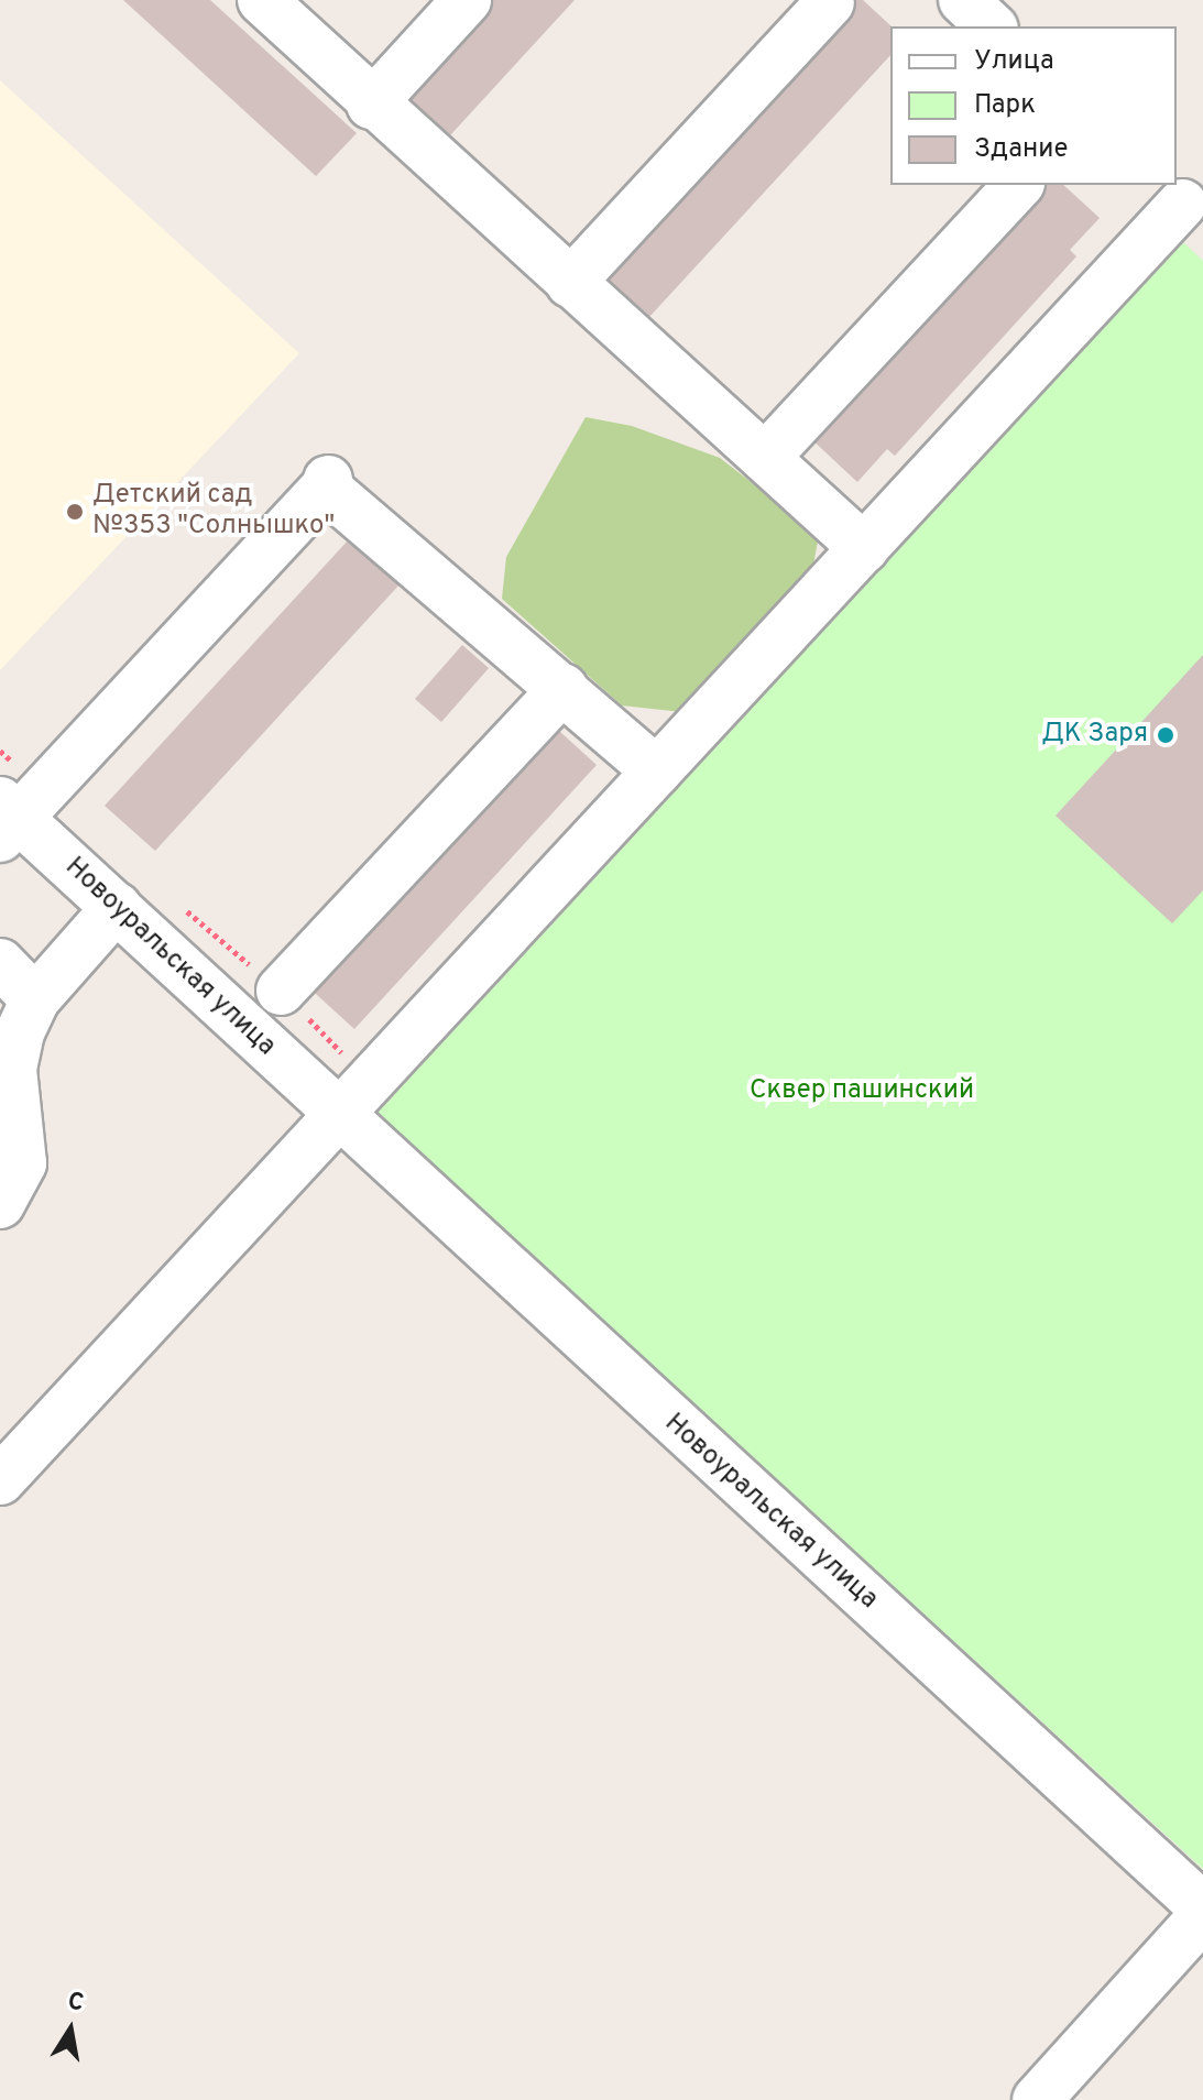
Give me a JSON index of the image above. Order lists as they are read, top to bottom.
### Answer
{
  "streets": {
    "street": ["Новоуральская улица"]
  },
  "parks": ["Сквер пашинский"],
  "places": ["Детский сад №353 \"Солнышко\"", "ДК Заря"],
  "legend": ["Улица", "Парк", "Здание"],
  "north": "top"
}
